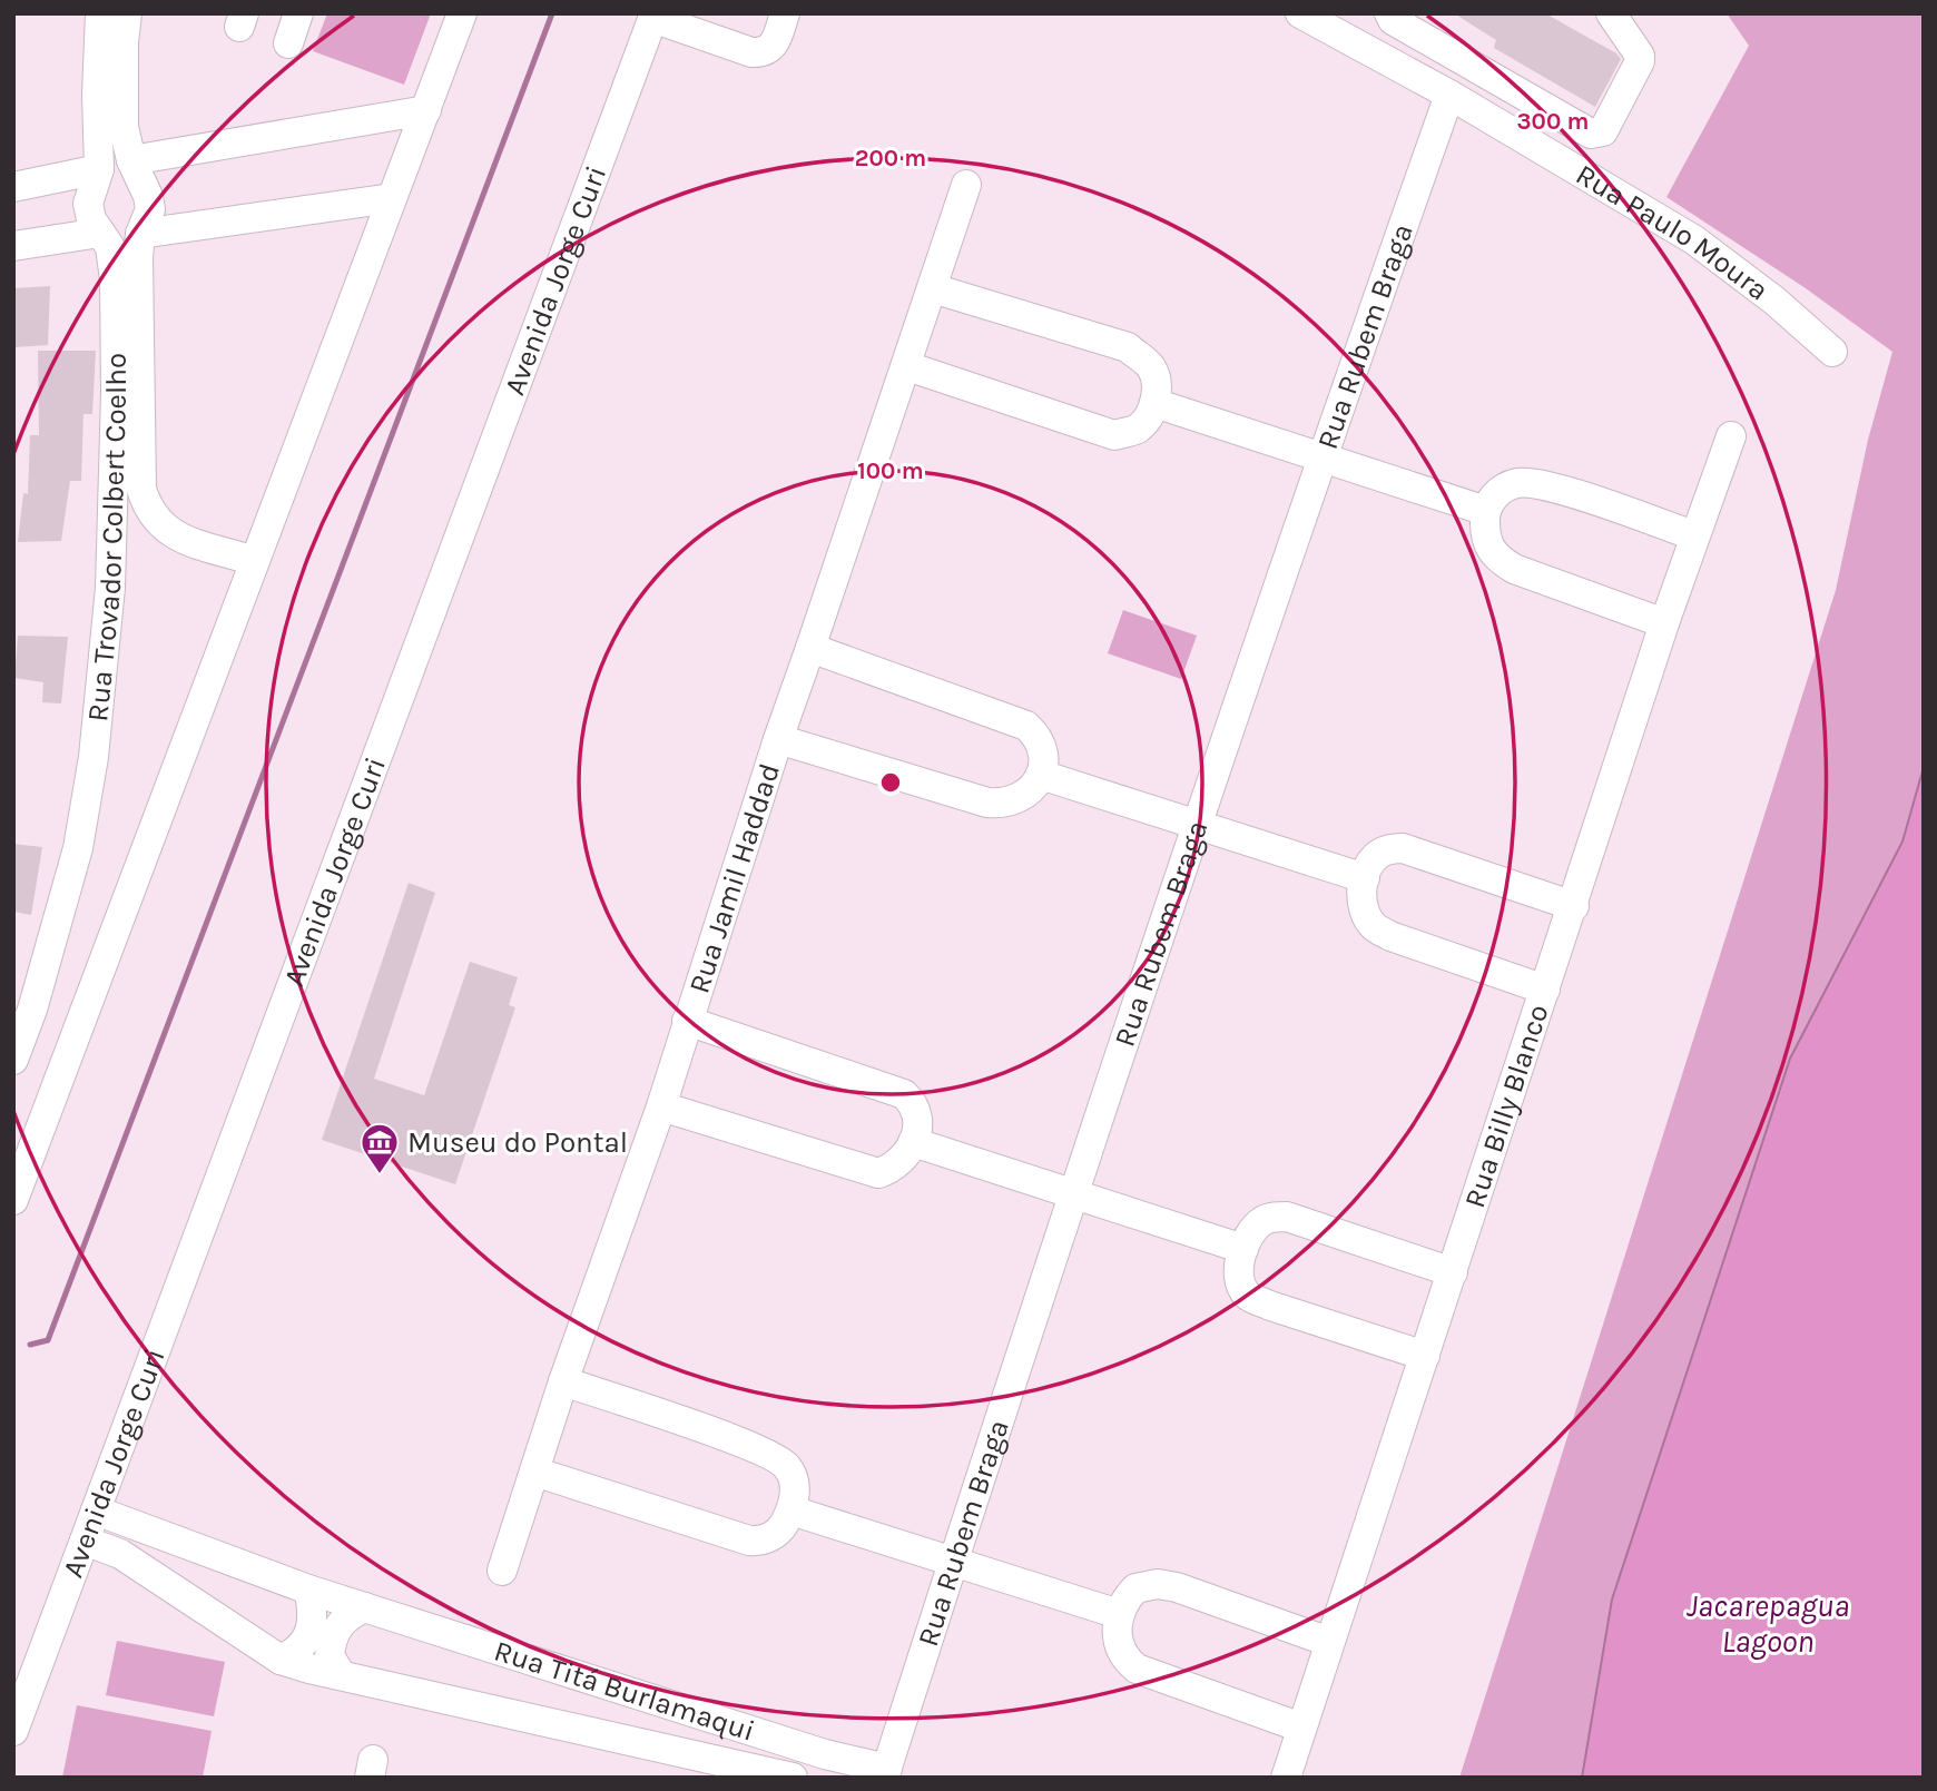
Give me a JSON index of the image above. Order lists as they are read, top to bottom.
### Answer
{
  "streets": {
    "street": [
      "Rua Paulo Moura",
      "Avenida Jorge Curi",
      "Rua Rubem Braga",
      "Rua Trovador Colbert Coelho",
      "Rua Jamil Haddad",
      "Rua Billy Blanco",
      "Rua Titá Burlamaqui"
    ]
  },
  "crossings": [
    ["Rua Paulo Moura", "Rua Rubem Braga"],
    ["Avenida Jorge Curi", "Rua Titá Burlamaqui"],
    ["Rua Rubem Braga", "Rua Titá Burlamaqui"]
  ],
  "water": ["Jacarepagua Lagoon"],
  "places": {
    "museum": ["Museu do Pontal"]
  },
  "rings": ["300 m", "200 m", "100 m"]
}
